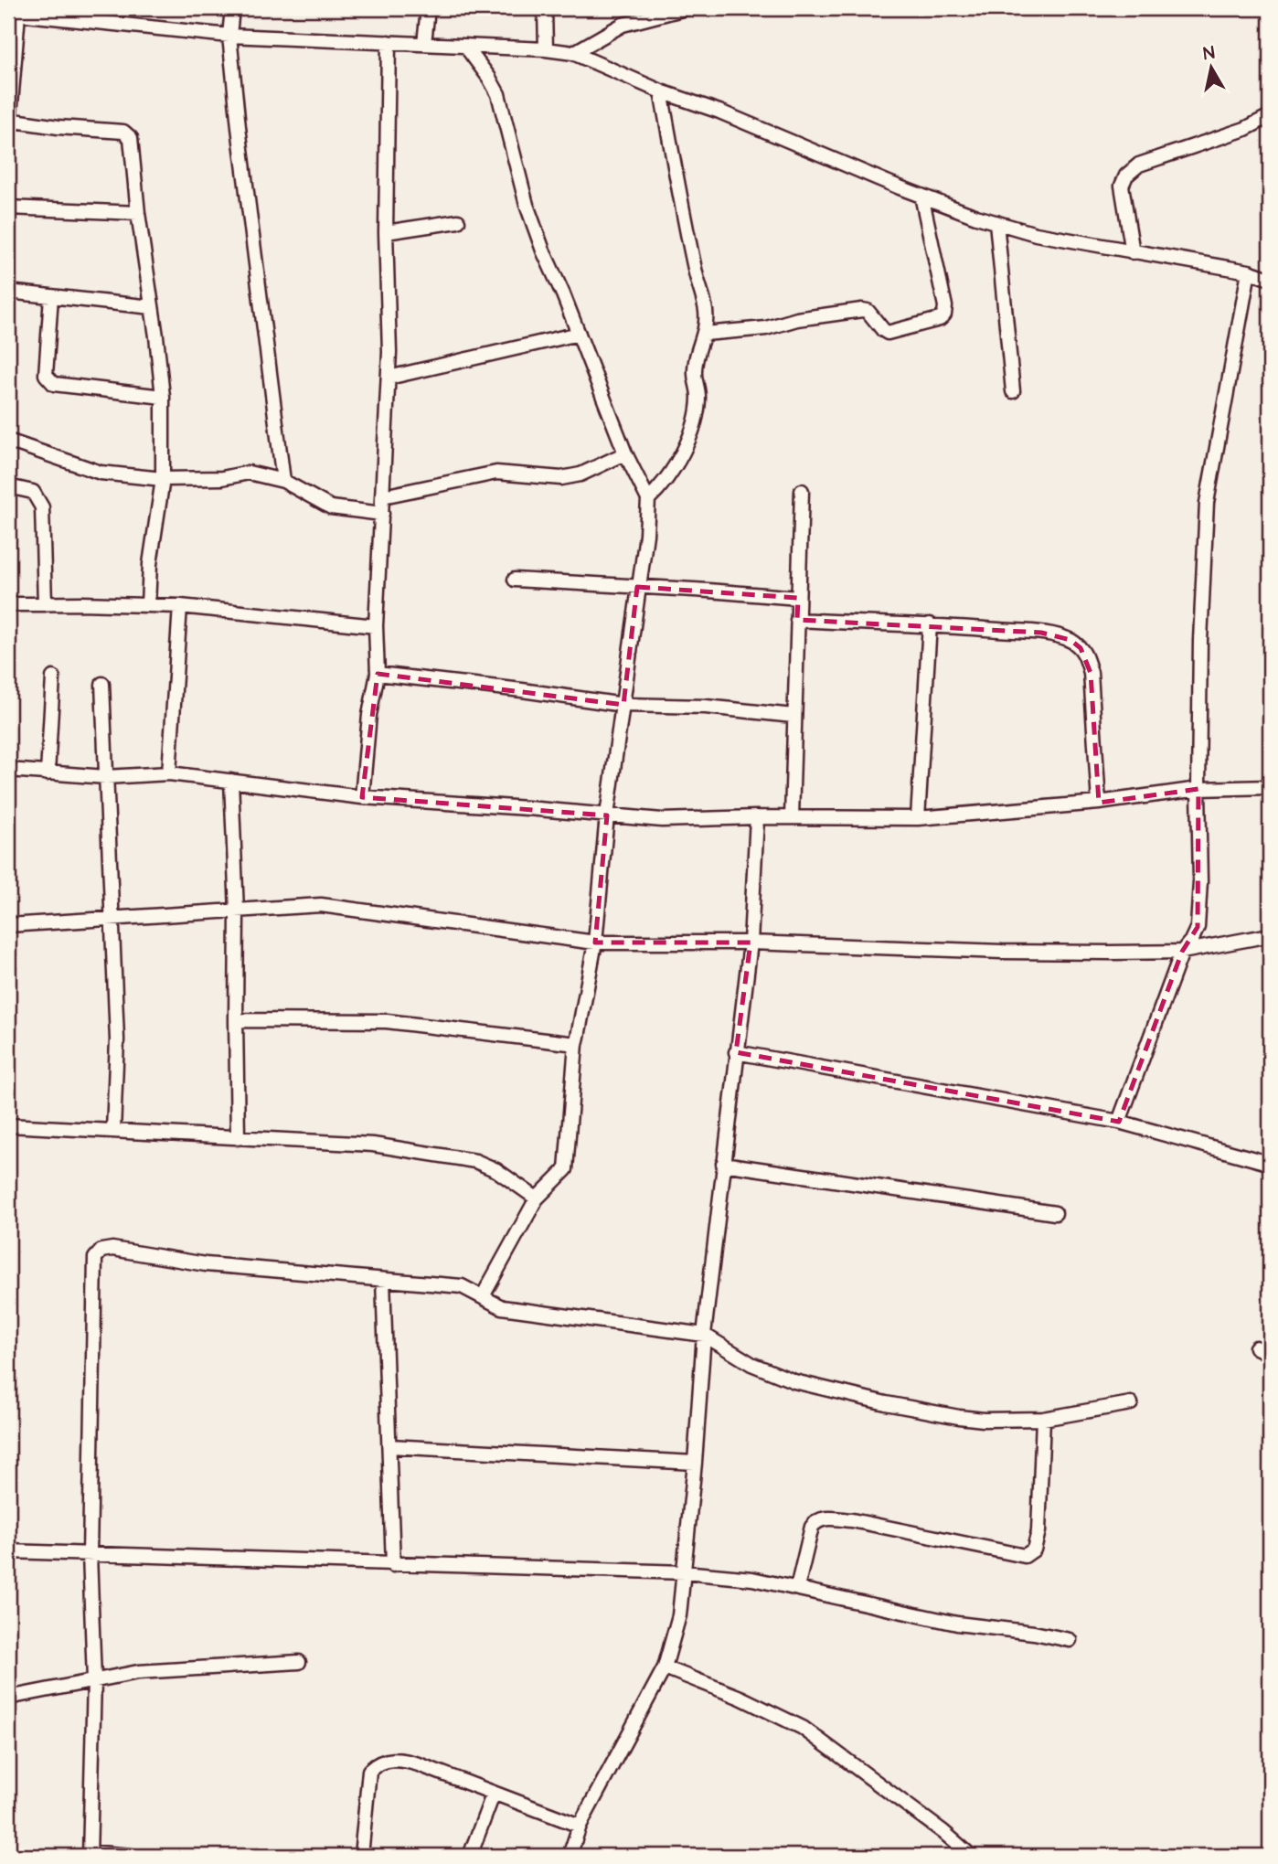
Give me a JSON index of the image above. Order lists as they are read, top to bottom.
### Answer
{
  "north": "top"
}
